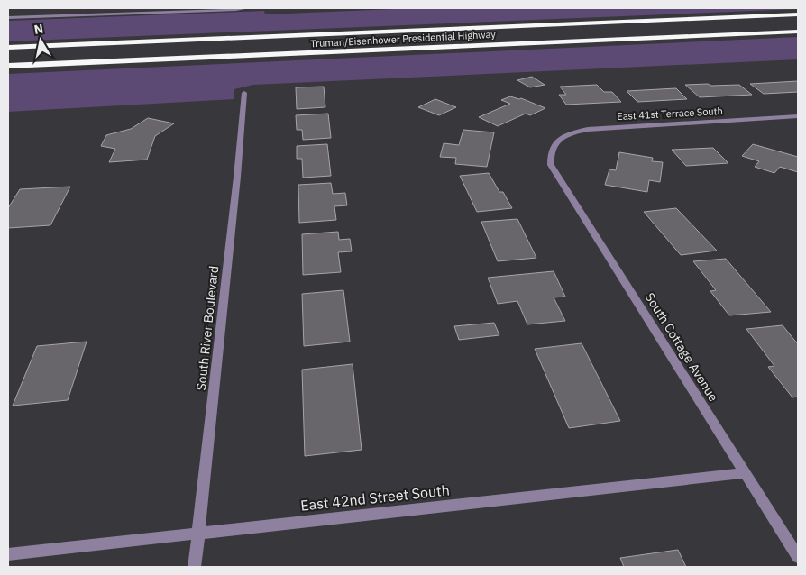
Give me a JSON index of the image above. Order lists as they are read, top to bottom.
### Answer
{
  "streets": {
    "highway": ["Truman/Eisenhower Presidential Highway"],
    "street": [
      "East 41st Terrace South",
      "South River Boulevard",
      "South Cottage Avenue",
      "East 42nd Street South"
    ]
  },
  "crossings": [
    ["East 41st Terrace South", "South Cottage Avenue"],
    ["South River Boulevard", "East 42nd Street South"],
    ["South Cottage Avenue", "East 42nd Street South"]
  ],
  "north": "top"
}
